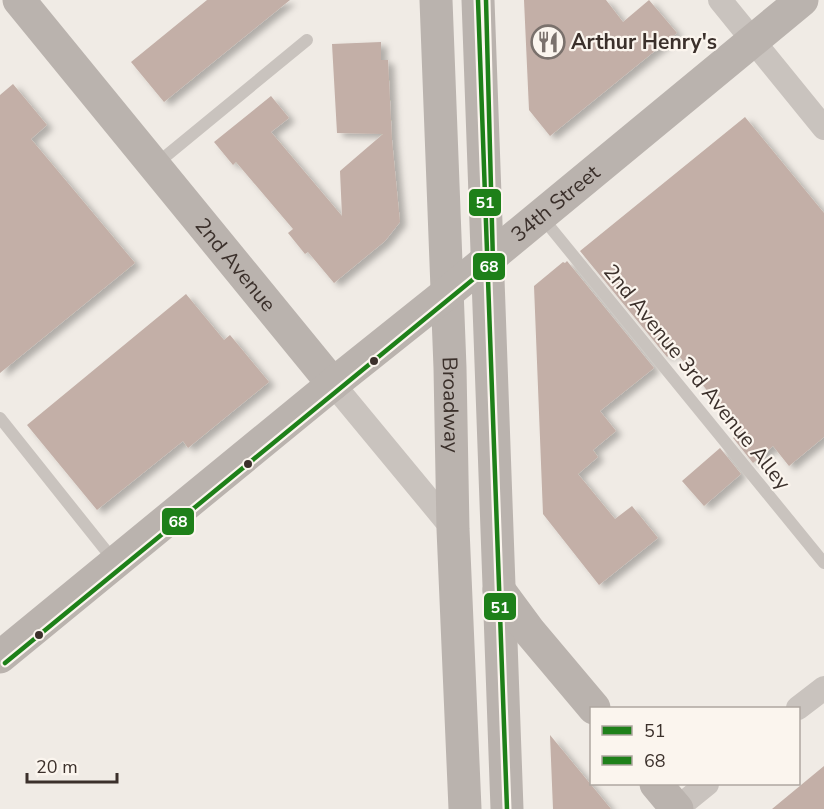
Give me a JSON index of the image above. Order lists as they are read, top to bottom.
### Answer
{
  "streets": {
    "street": ["34th Street", "2nd Avenue", "Broadway"],
    "lane": ["2nd Avenue 3rd Avenue Alley"]
  },
  "crossings": [
    ["34th Street", "2nd Avenue"],
    ["34th Street", "2nd Avenue 3rd Avenue Alley"],
    ["34th Street", "Broadway"],
    ["2nd Avenue", "Broadway"]
  ],
  "places": {
    "restaurant": ["Arthur Henry's"]
  },
  "lines": ["transit line 51", "transit line 68"],
  "legend": ["51", "68"],
  "scale_bar": "20 m"
}
